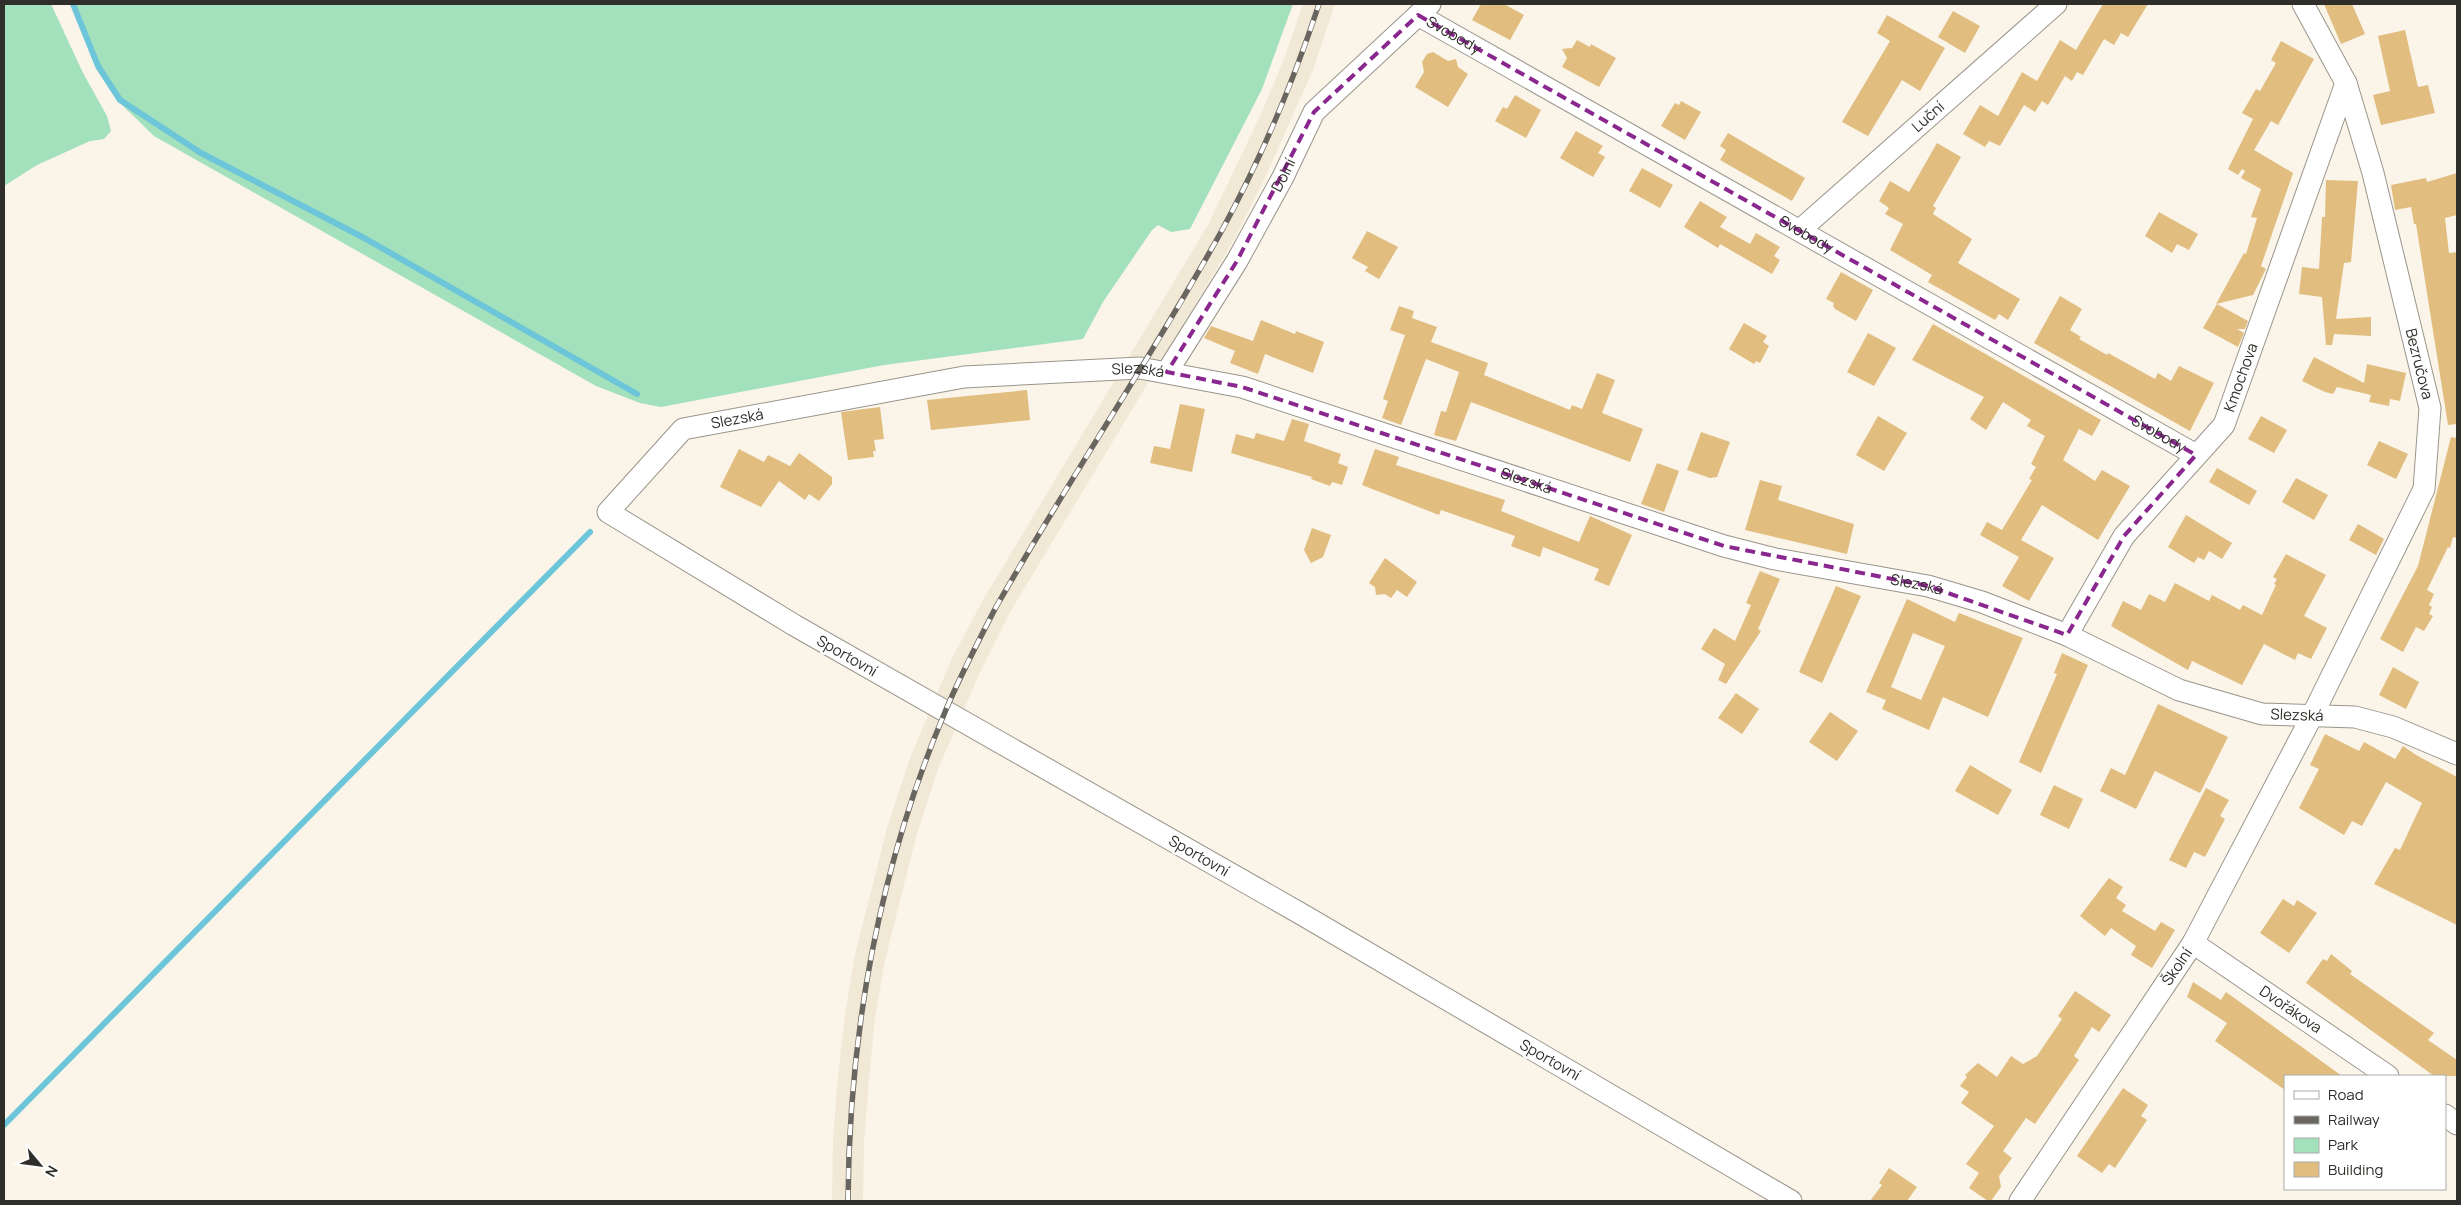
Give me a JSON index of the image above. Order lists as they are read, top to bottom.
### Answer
{
  "streets": {
    "street": [
      "Svobody",
      "Luční",
      "Dolní",
      "Bezručova",
      "Slezská",
      "Kmochova",
      "Sportovní",
      "Školní",
      "Dvořákova"
    ]
  },
  "crossings": [
    ["Svobody", "Luční"],
    ["Svobody", "Dolní"],
    ["Svobody", "Kmochova"],
    ["Dolní", "Slezská"],
    ["Bezručova", "Slezská"],
    ["Bezručova", "Kmochova"],
    ["Bezručova", "Školní"],
    ["Slezská", "Kmochova"],
    ["Slezská", "Sportovní"],
    ["Slezská", "Školní"],
    ["Školní", "Dvořákova"]
  ],
  "legend": [
    "Road",
    "Railway",
    "Park",
    "Building"
  ],
  "north": "bottom right"
}
